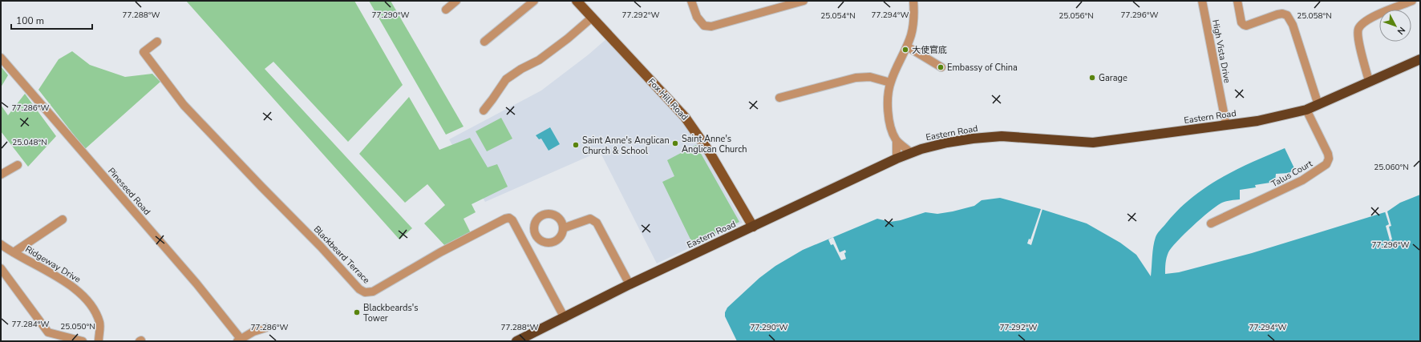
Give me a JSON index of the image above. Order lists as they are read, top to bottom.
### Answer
{
  "streets": {
    "highway": ["Eastern Road"],
    "main road": ["Fox Hill Road"],
    "street": [
      "High Vista Drive",
      "Talus Court",
      "Pineseed Road",
      "Blackbeard Terrace",
      "Ridgeway Drive"
    ]
  },
  "crossings": [
    ["High Vista Drive", "Eastern Road"],
    ["Fox Hill Road", "Eastern Road"],
    ["Eastern Road", "Talus Court"],
    ["Eastern Road", "Blackbeard Terrace"]
  ],
  "places": [
    "大使官底",
    "Embassy of China",
    "Garage",
    "Saint Anne's Anglican Church",
    "Saint Anne's Anglican Church & School",
    "Blackbeards's Tower"
  ],
  "scale_bar": "100 m",
  "north": "bottom right",
  "coordinates": [
    "77.288°W",
    "77.290°W",
    "77.292°W",
    "77.294°W",
    "77.296°W",
    "25.056°N",
    "25.054°N",
    "25.058°N",
    "77.286°W",
    "25.048°N",
    "25.060°N",
    "77.284°W",
    "25.050°N"
  ]
}
